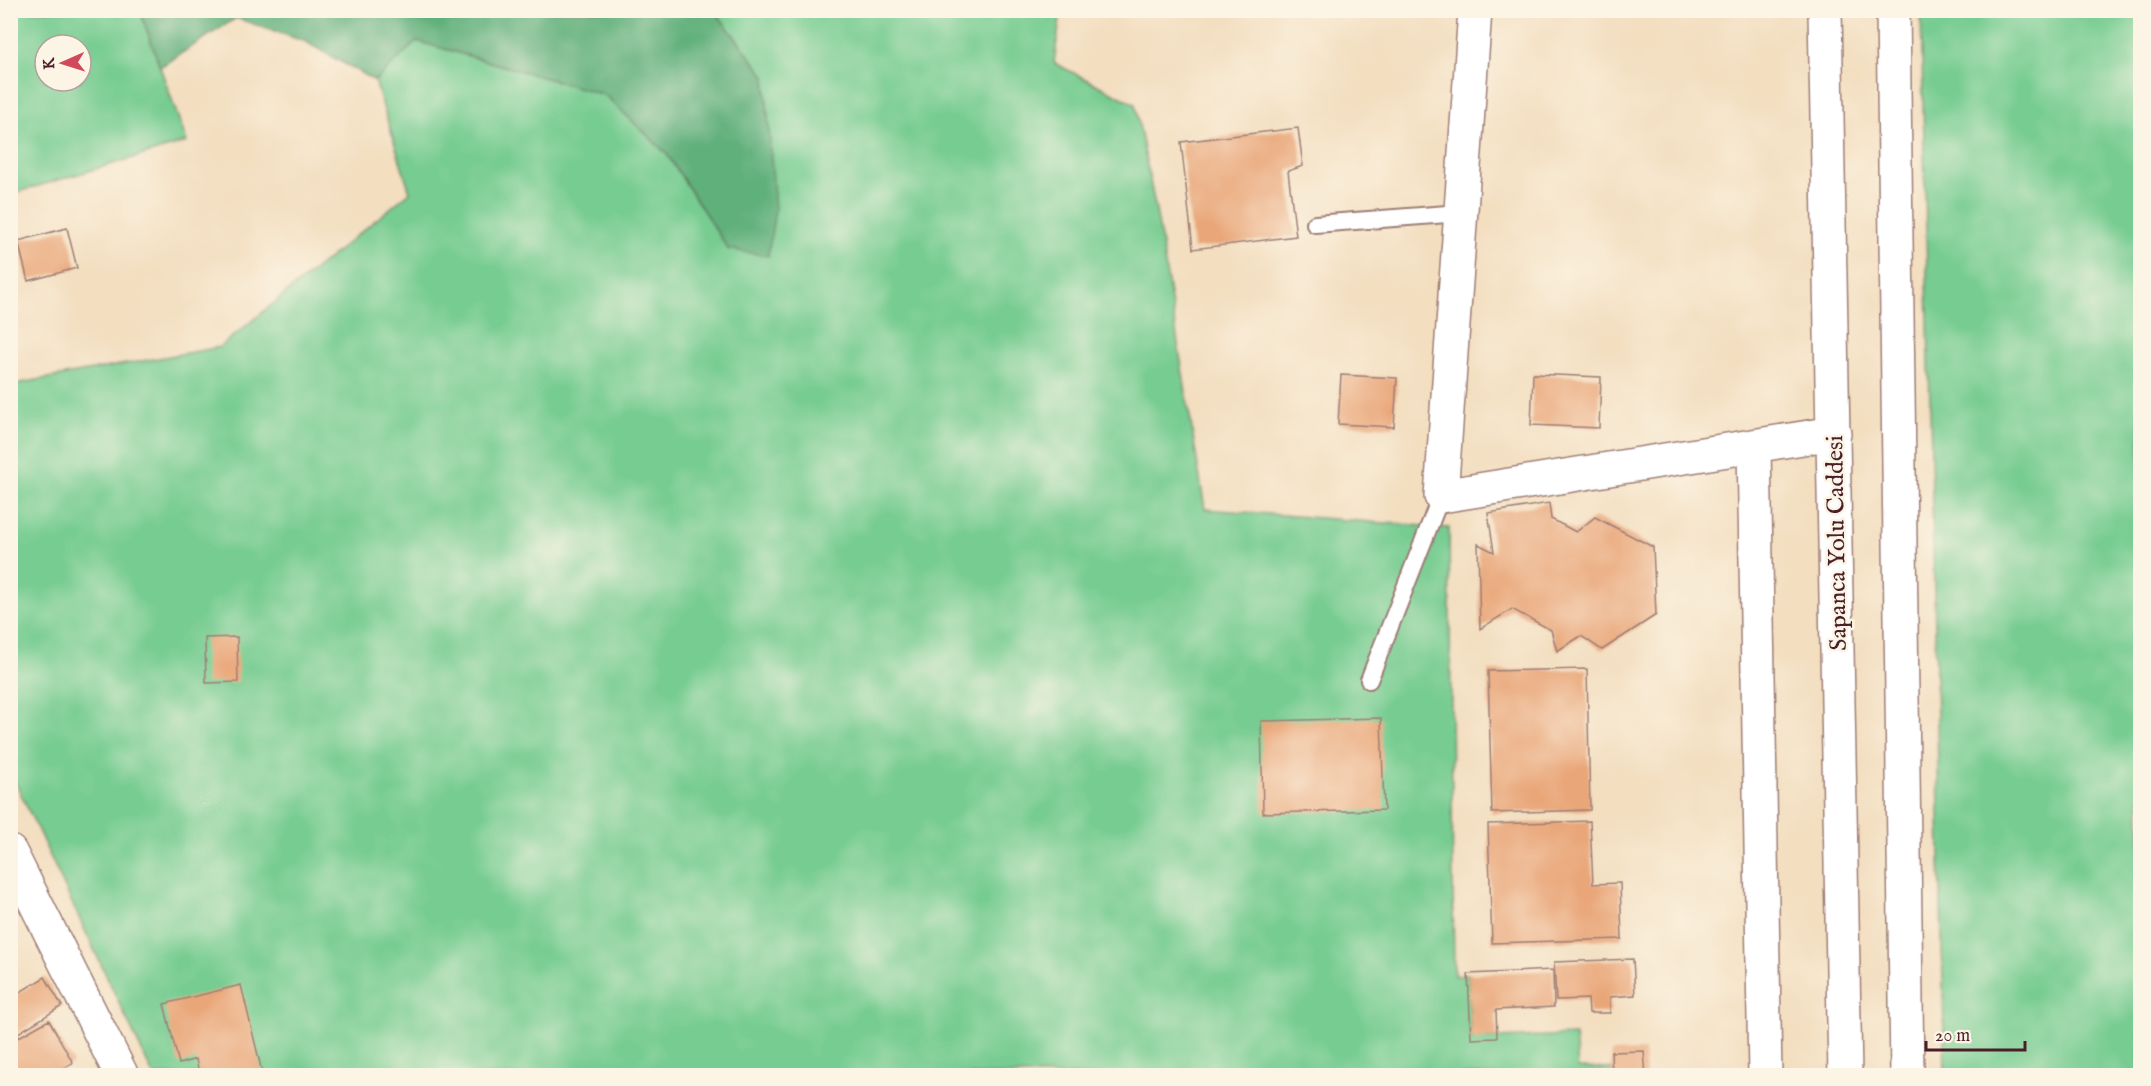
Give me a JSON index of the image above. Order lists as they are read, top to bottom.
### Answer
{
  "streets": {
    "main road": ["Sapanca Yolu Caddesi"]
  },
  "scale_bar": "20 m",
  "north": "left"
}
